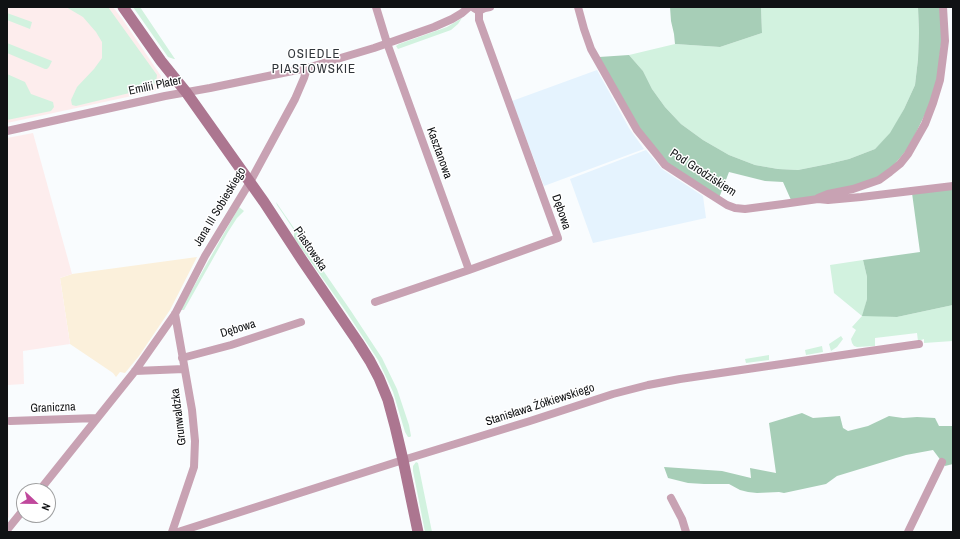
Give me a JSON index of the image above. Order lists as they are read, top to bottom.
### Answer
{
  "streets": {
    "street": [
      "Emilii Plater",
      "Kasztanowa",
      "Pod Grodziskiem",
      "Jana III Sobieskiego",
      "Dębowa",
      "Piastowska",
      "Stanisława Żółkiewskiego",
      "Graniczna",
      "Grunwaldzka"
    ]
  },
  "crossings": [
    ["Emilii Plater", "Jana III Sobieskiego"],
    ["Emilii Plater", "Piastowska"],
    ["Kasztanowa", "Dębowa"],
    ["Jana III Sobieskiego", "Piastowska"],
    ["Jana III Sobieskiego", "Graniczna"],
    ["Jana III Sobieskiego", "Grunwaldzka"],
    ["Dębowa", "Grunwaldzka"],
    ["Piastowska", "Stanisława Żółkiewskiego"]
  ],
  "districts": ["OSIEDLE PIASTOWSKIE"],
  "north": "right"
}
